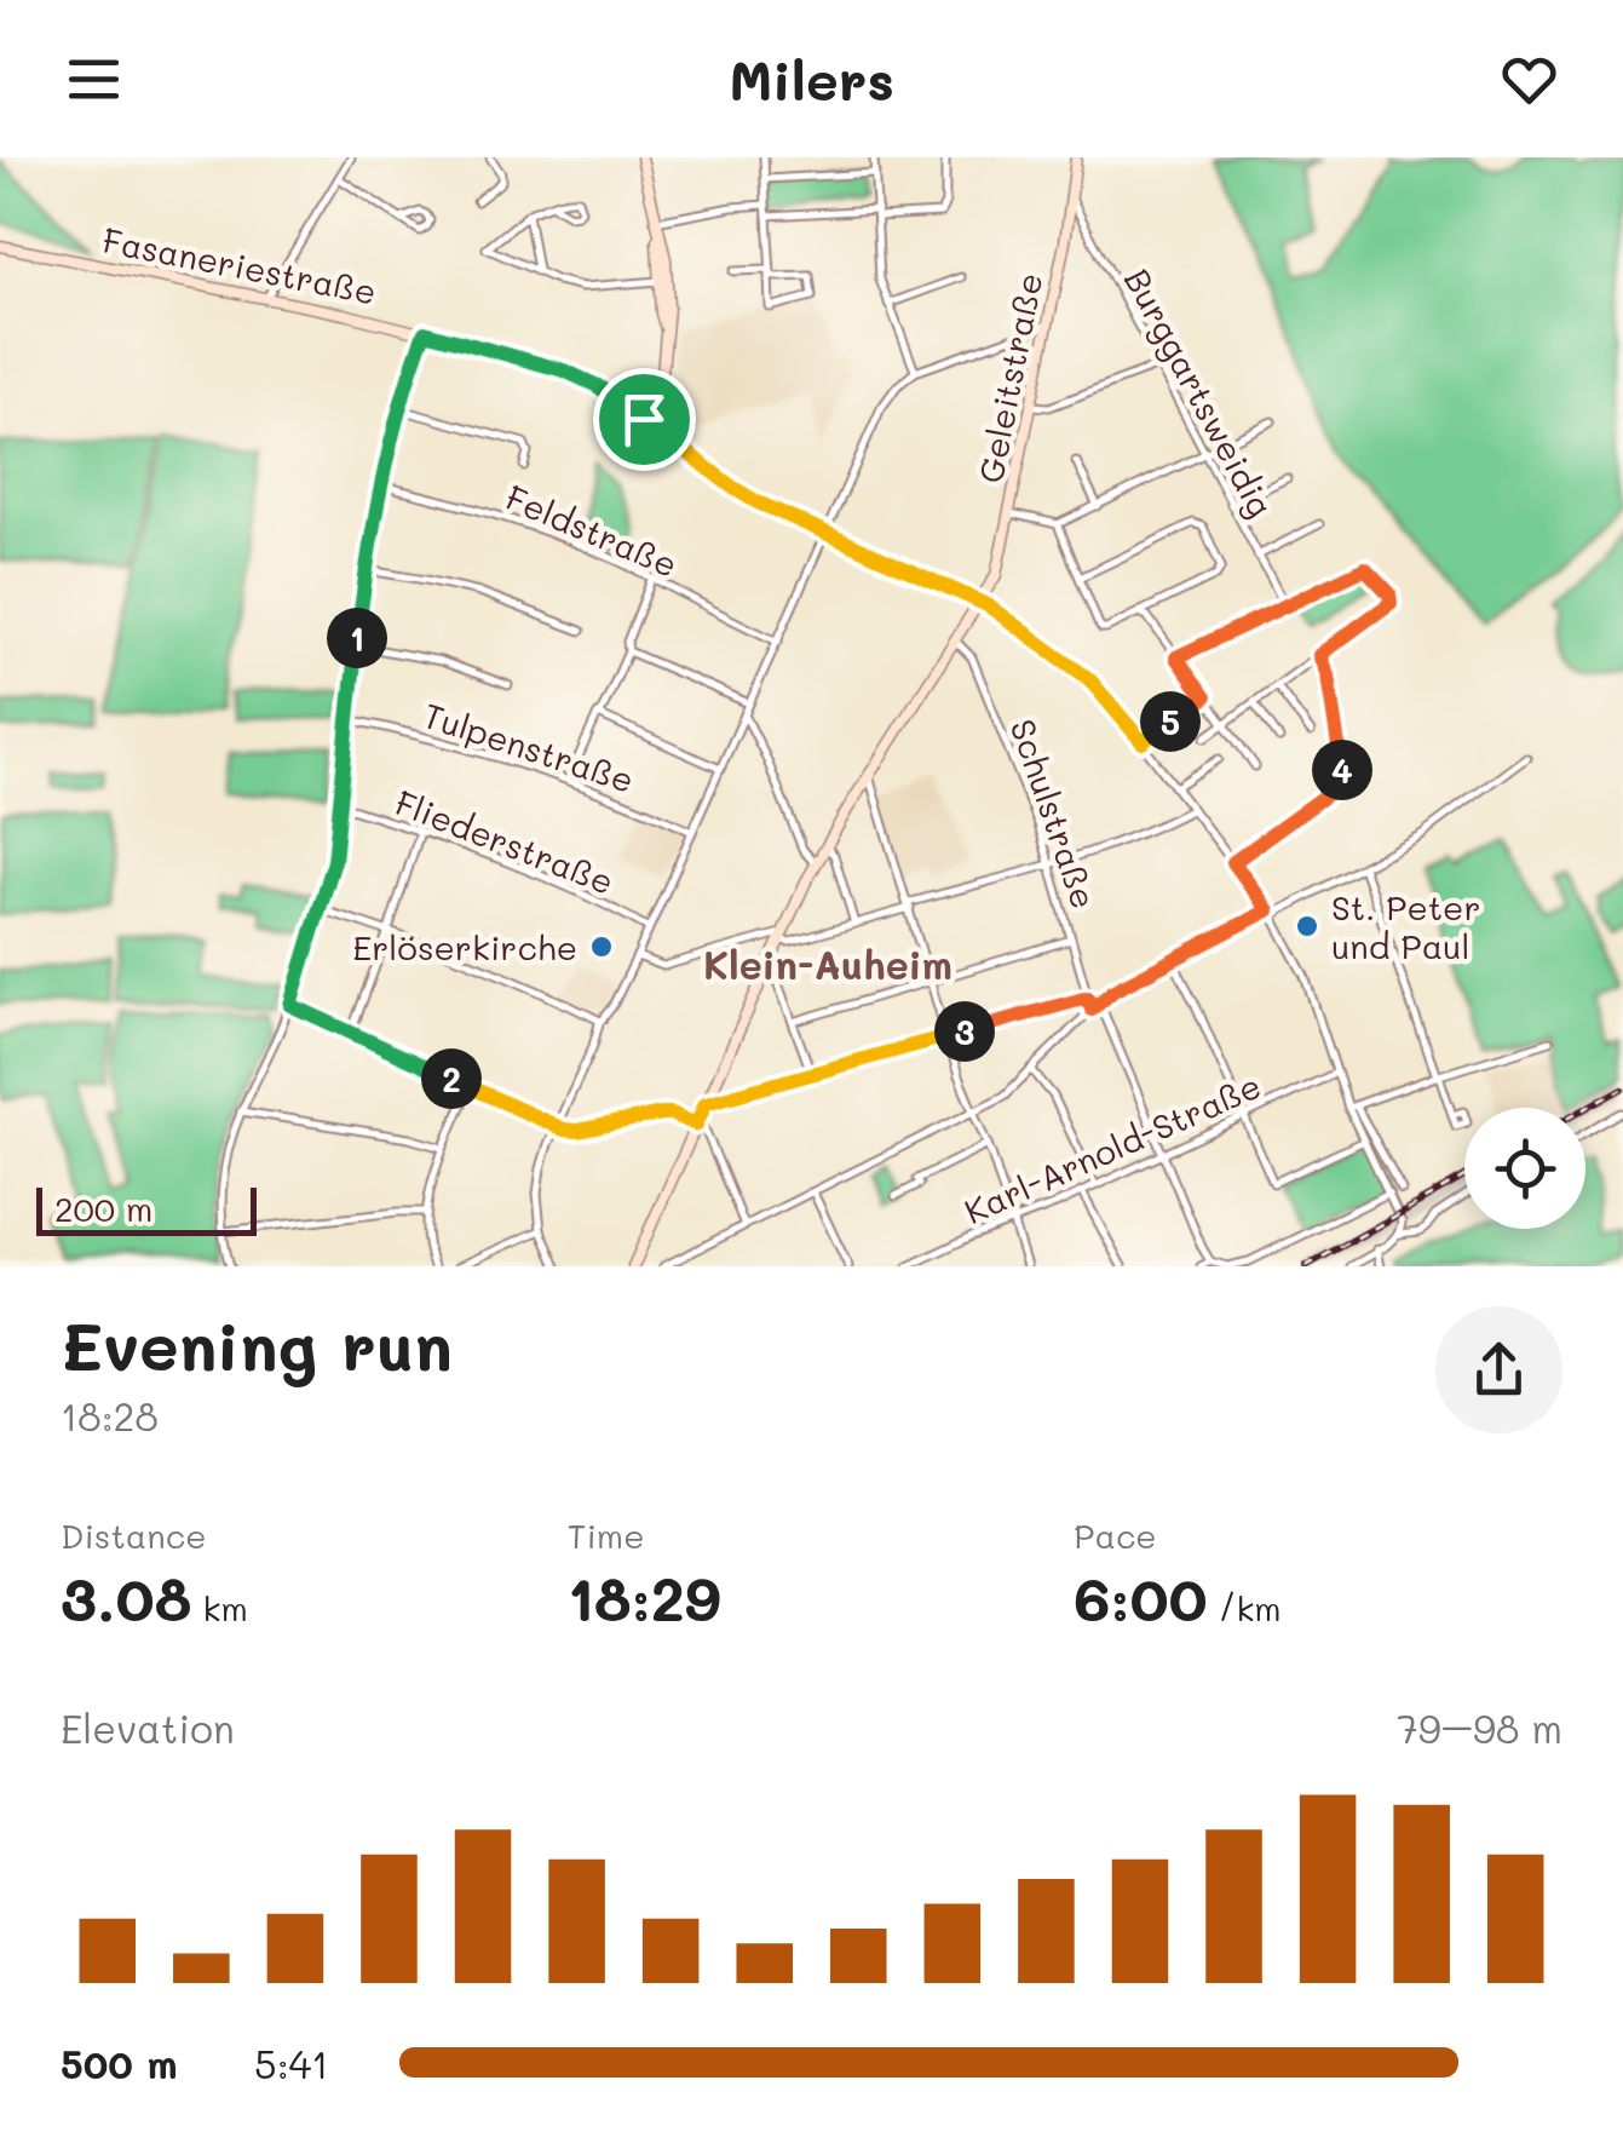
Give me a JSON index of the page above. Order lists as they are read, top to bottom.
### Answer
{
  "streets": {
    "street": [
      "Fasaneriestraße",
      "Geleitstraße",
      "Burggartsweidig",
      "Feldstraße",
      "Tulpenstraße",
      "Schulstraße",
      "Fliederstraße",
      "Karl-Arnold-Straße"
    ]
  },
  "crossings": [
    ["Fasaneriestraße", "Geleitstraße"],
    ["Geleitstraße", "Burggartsweidig"],
    ["Geleitstraße", "Schulstraße"]
  ],
  "districts": ["Klein-Auheim"],
  "places": ["St. Peter und Paul", "Erlöserkirche"],
  "scale_bar": "200 m",
  "page": {
    "header": "Milers",
    "pins": [
      "1",
      "5",
      "4",
      "3",
      "2"
    ],
    "scale": "200 m",
    "heading": ["Evening run", "18:28"],
    "stats": [
      ["Distance", "3.08 km"],
      ["Time", "18:29"],
      ["Pace", "6:00 /km"]
    ],
    "chart": ["Elevation", "79–98 m"],
    "list": [
      {
        "name": "500 m",
        "note": "5:41"
      }
    ]
  }
}
